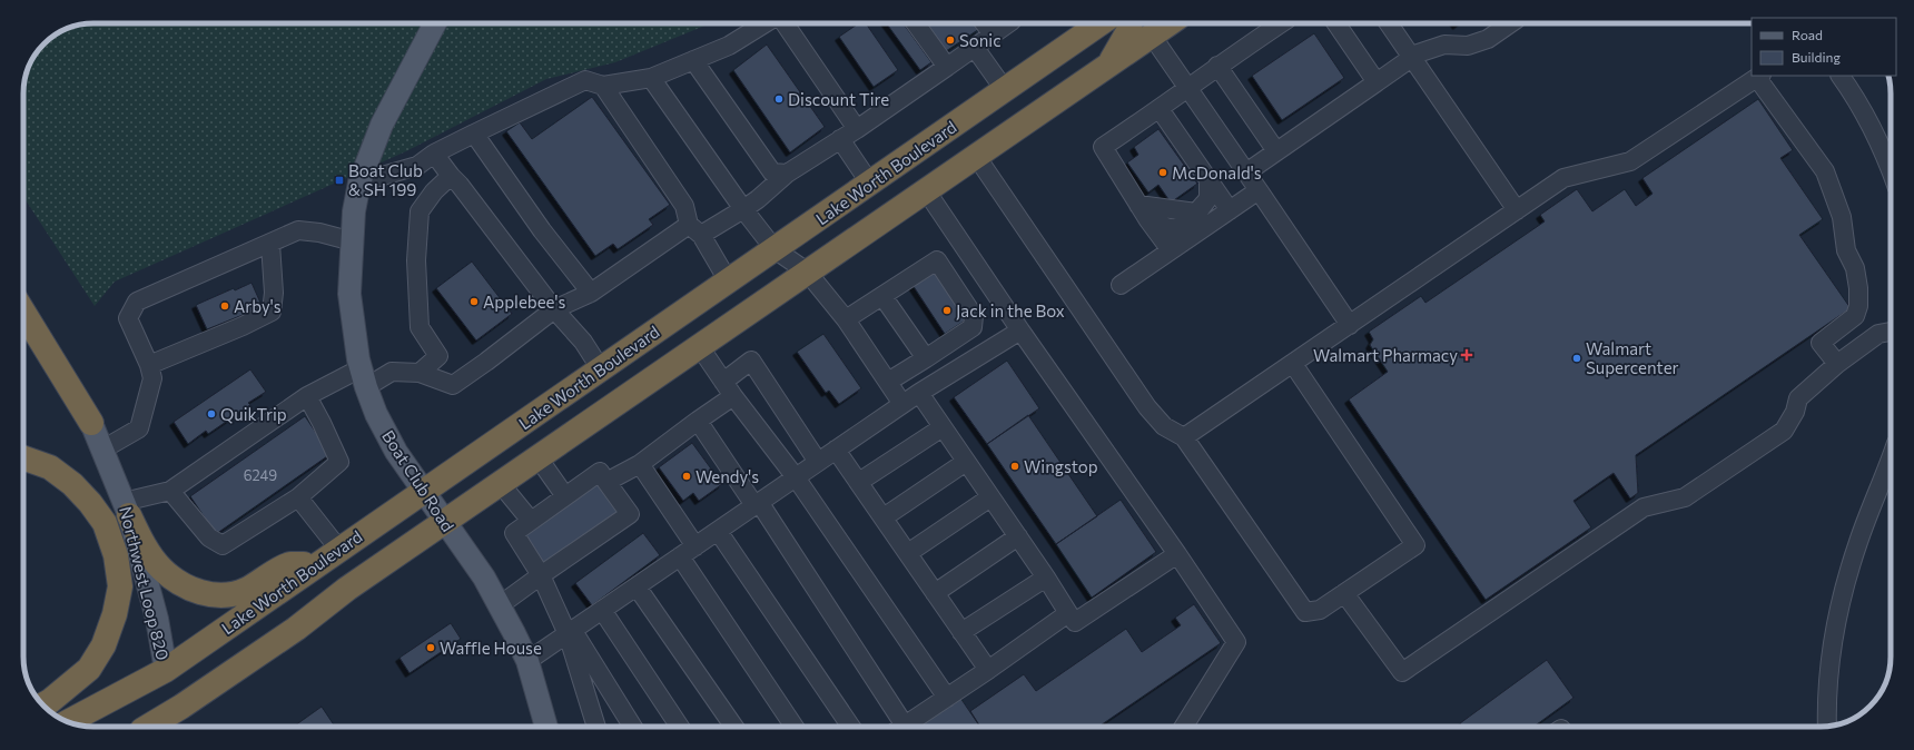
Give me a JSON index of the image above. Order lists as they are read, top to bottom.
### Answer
{
  "streets": {
    "highway": ["Lake Worth Boulevard"],
    "main road": ["Boat Club Road", "Northwest Loop 820"]
  },
  "crossings": [
    ["Lake Worth Boulevard", "Boat Club Road"],
    ["Lake Worth Boulevard", "Northwest Loop 820"]
  ],
  "places": {
    "other": [
      "Sonic",
      "Discount Tire",
      "McDonald's",
      "Applebee's",
      "Arby's",
      "Jack in the Box",
      "Walmart Supercenter",
      "QuikTrip",
      "Wingstop",
      "Wendy's",
      "Waffle House"
    ],
    "transit": ["Boat Club & SH 199"],
    "health": ["Walmart Pharmacy"]
  },
  "house_numbers": ["6249"],
  "legend": ["Road", "Building"]
}
